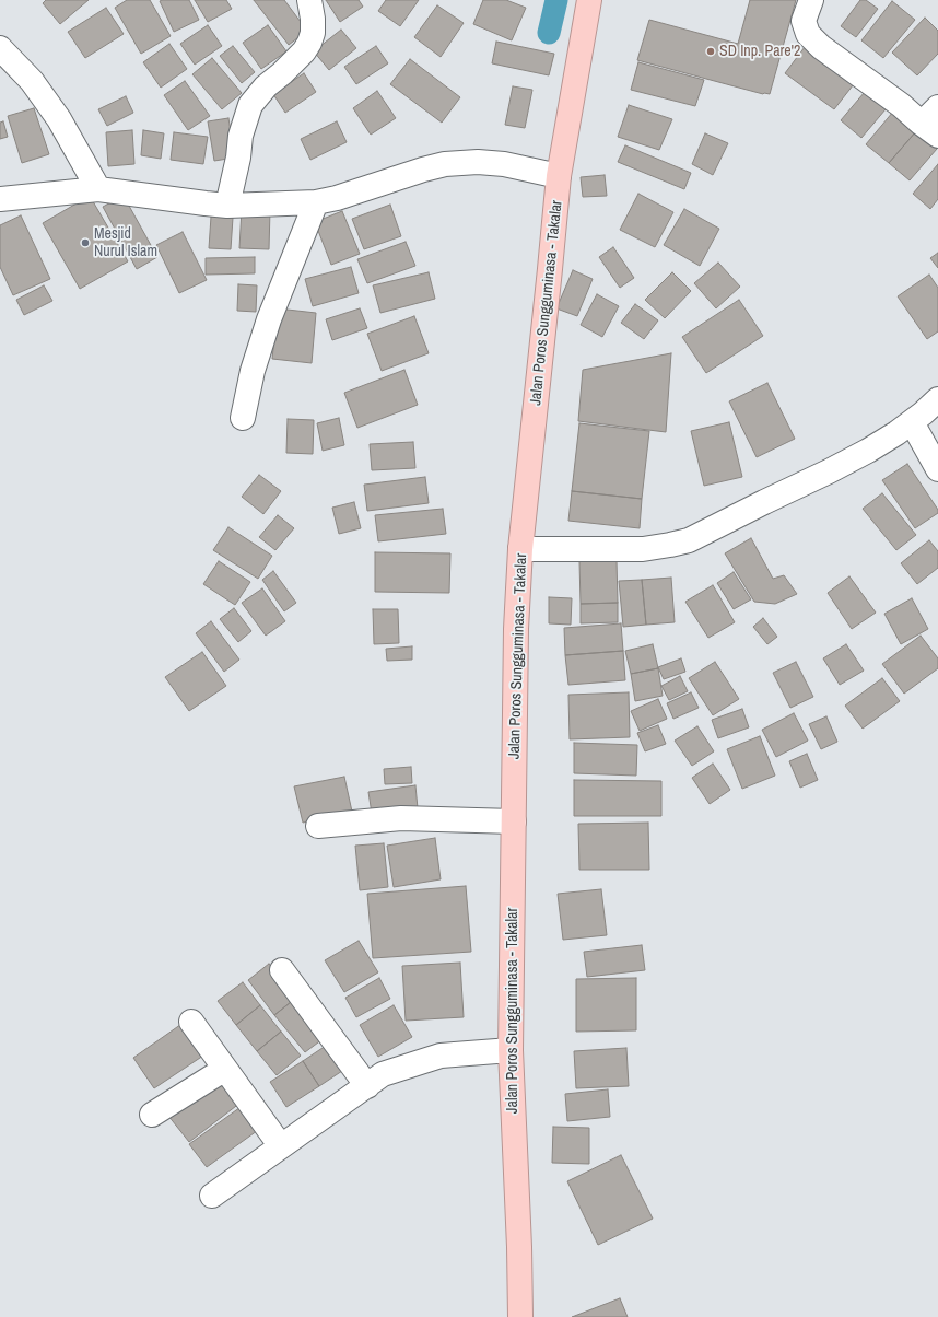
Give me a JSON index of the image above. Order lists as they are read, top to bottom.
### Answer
{
  "streets": {
    "highway": ["Jalan Poros Sungguminasa - Takalar"]
  },
  "places": ["SD Inp. Pare'2", "Mesjid Nurul Islam"]
}
